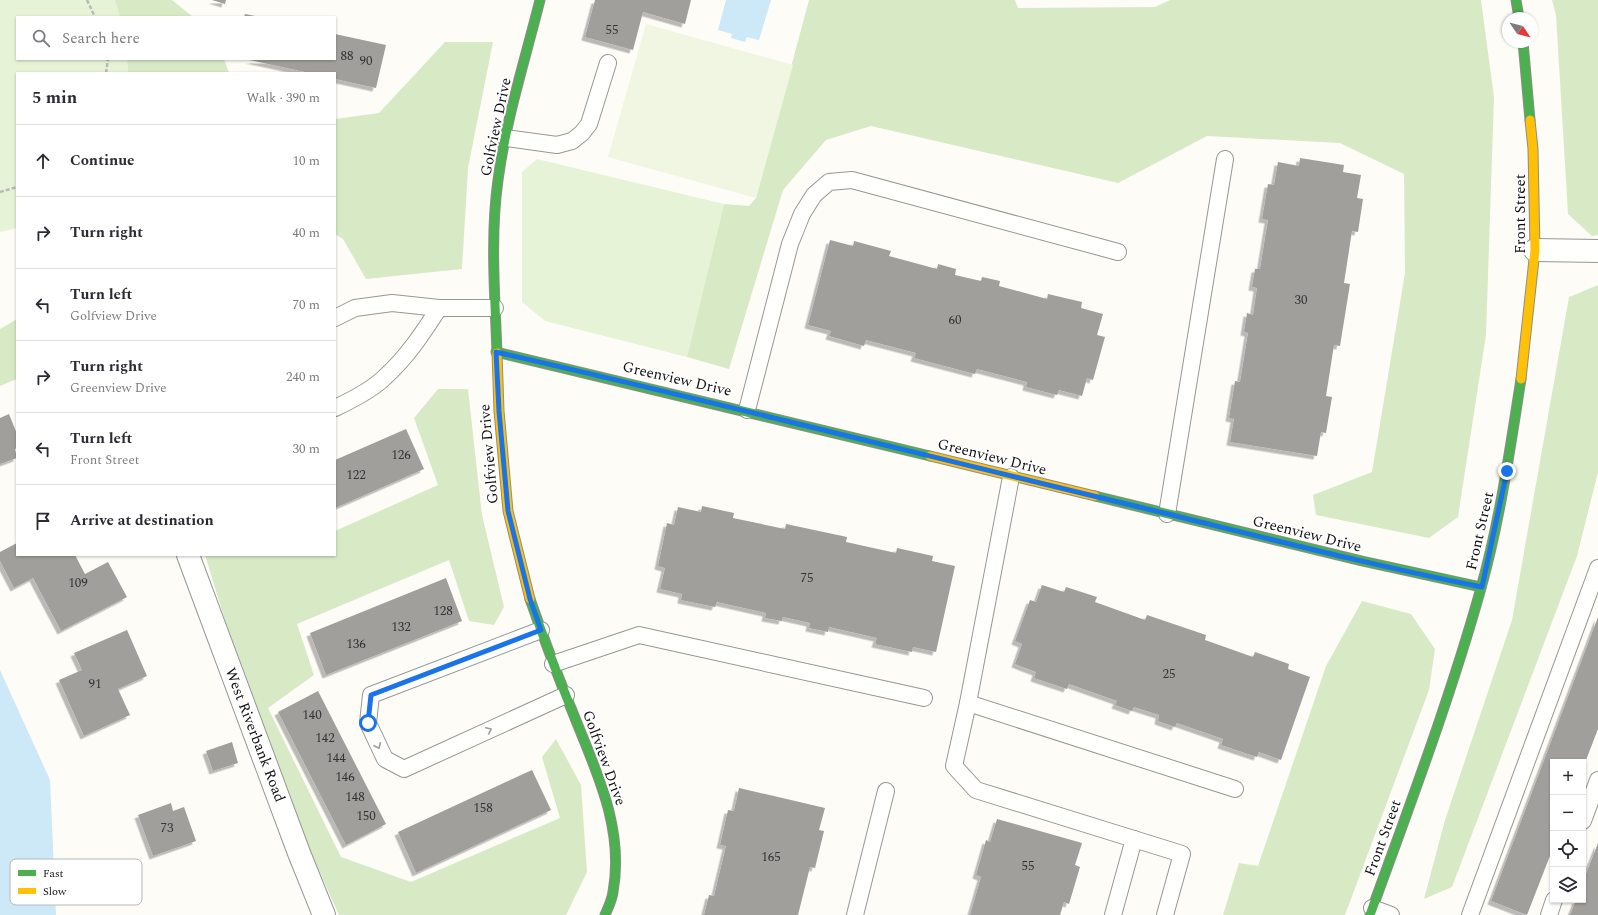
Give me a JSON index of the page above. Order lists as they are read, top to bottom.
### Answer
{
  "streets": {
    "street": [
      "Golfview Drive",
      "Front Street",
      "Greenview Drive",
      "West Riverbank Road"
    ]
  },
  "crossings": [
    ["Golfview Drive", "Greenview Drive"],
    ["Front Street", "Greenview Drive"]
  ],
  "house_numbers": [
    "55",
    "88",
    "90",
    "30",
    "60",
    "126",
    "122",
    "75",
    "109",
    "128",
    "132",
    "136",
    "25",
    "91",
    "140",
    "142",
    "144",
    "146",
    "148",
    "158",
    "150",
    "73",
    "165",
    "55"
  ],
  "legend": ["Fast", "Slow"],
  "north": "bottom right",
  "page": {
    "search": "Search here",
    "heading": ["5 min", "Walk · 390 m"],
    "list": [
      ["Continue", "10 m"],
      ["Turn right", "40 m"],
      ["Turn left", "Golfview Drive", "70 m"],
      ["Turn right", "Greenview Drive", "240 m"],
      ["Turn left", "Front Street", "30 m"],
      "Arrive at destination"
    ],
    "map_buttons": ["+", "−"]
  }
}
